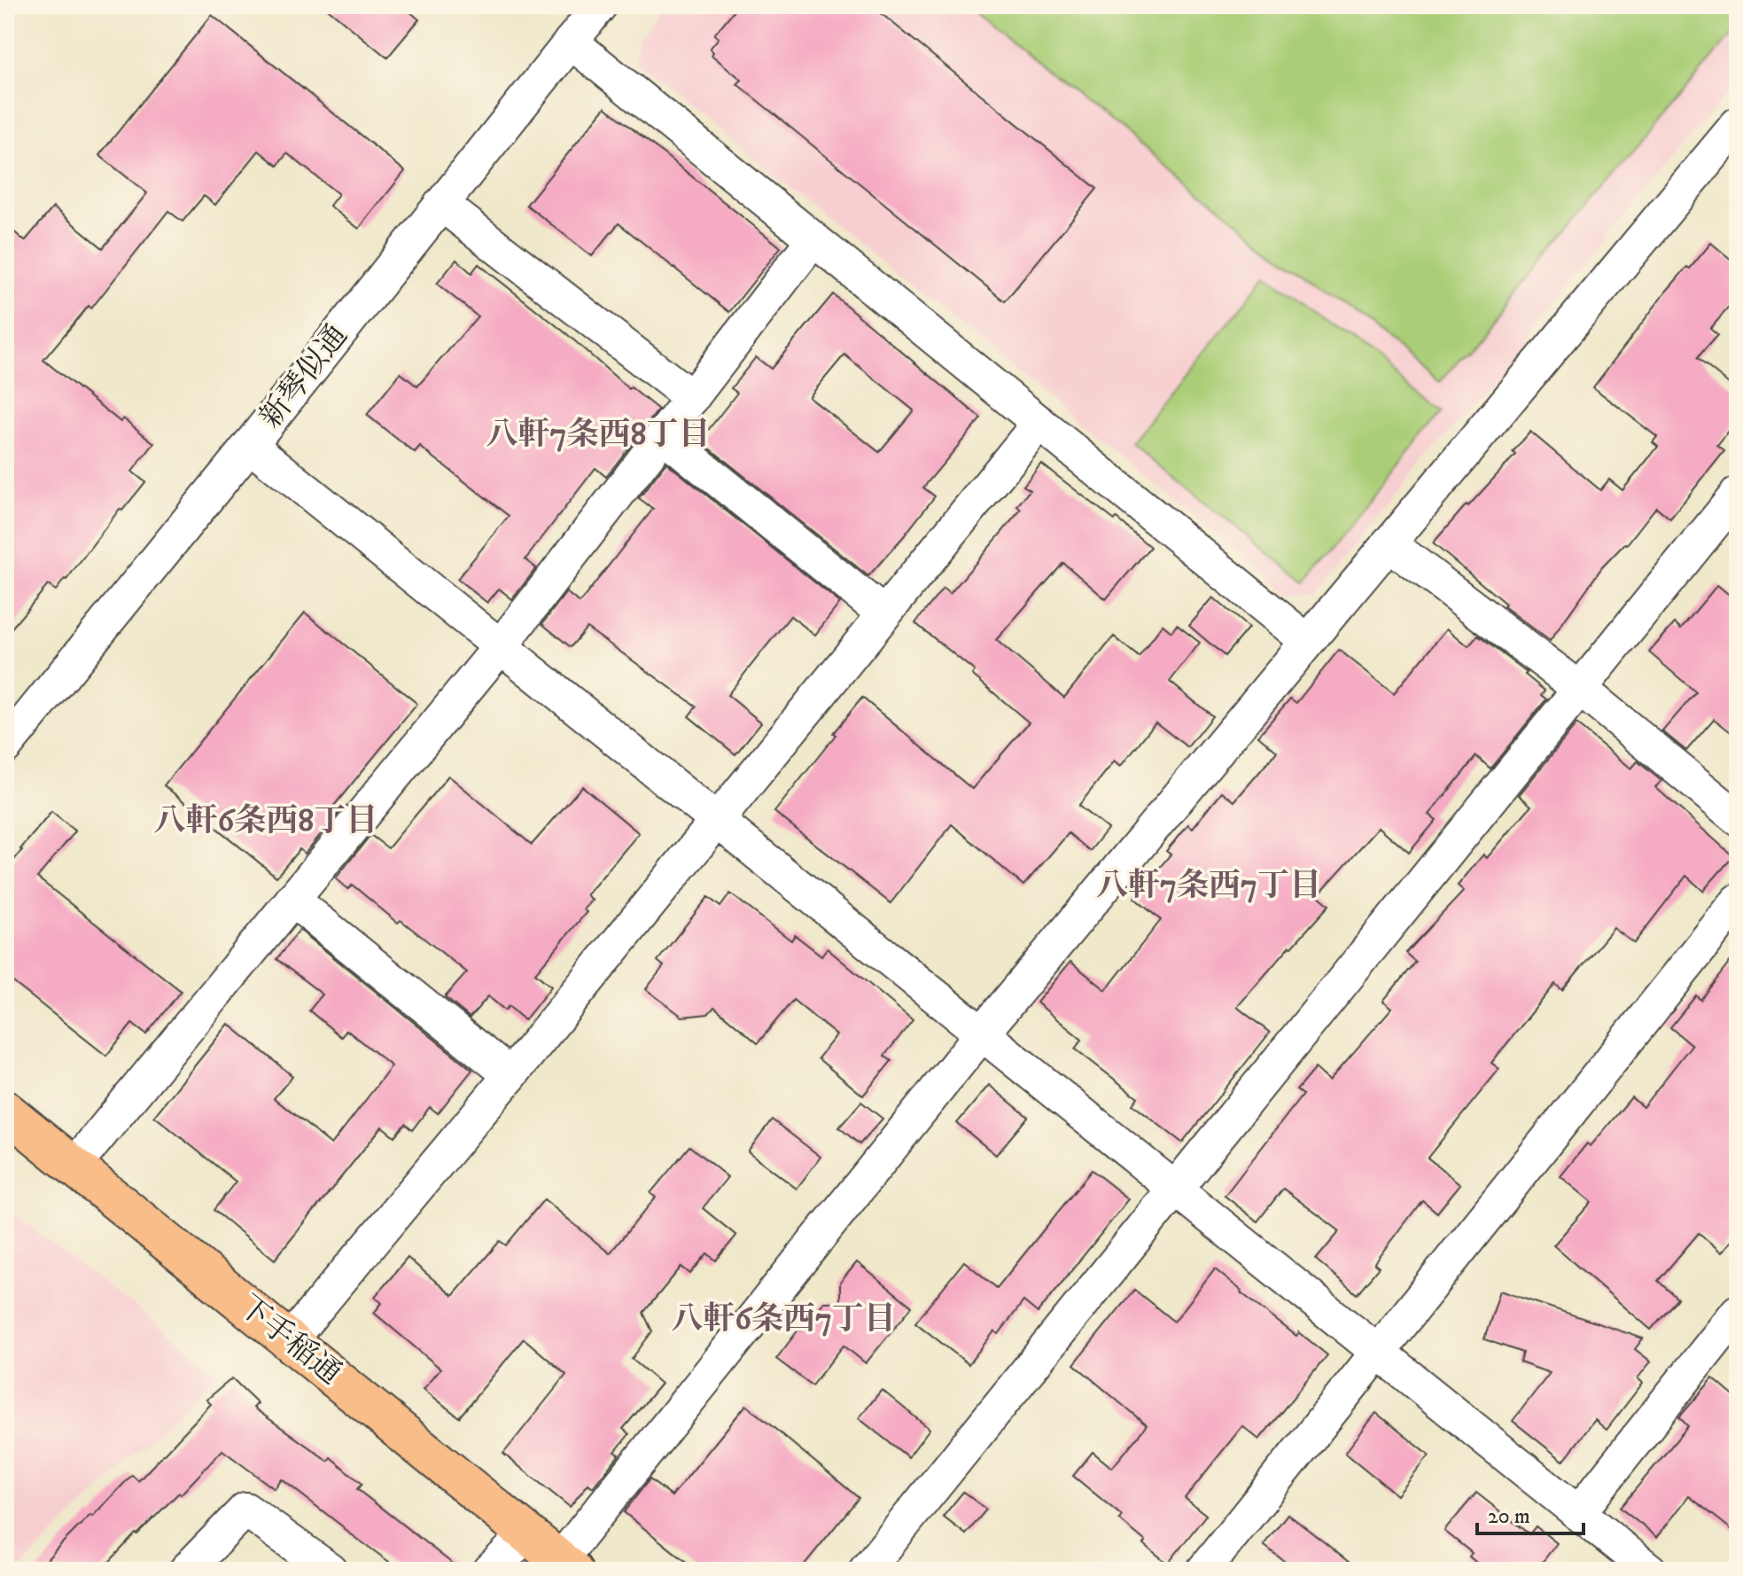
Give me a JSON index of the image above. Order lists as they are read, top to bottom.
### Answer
{
  "streets": {
    "main road": ["下手稲通"],
    "street": ["新琴似通"]
  },
  "districts": [
    "八軒7条西8丁目",
    "八軒6条西8丁目",
    "八軒7条西7丁目",
    "八軒6条西7丁目"
  ],
  "scale_bar": "20 m"
}
